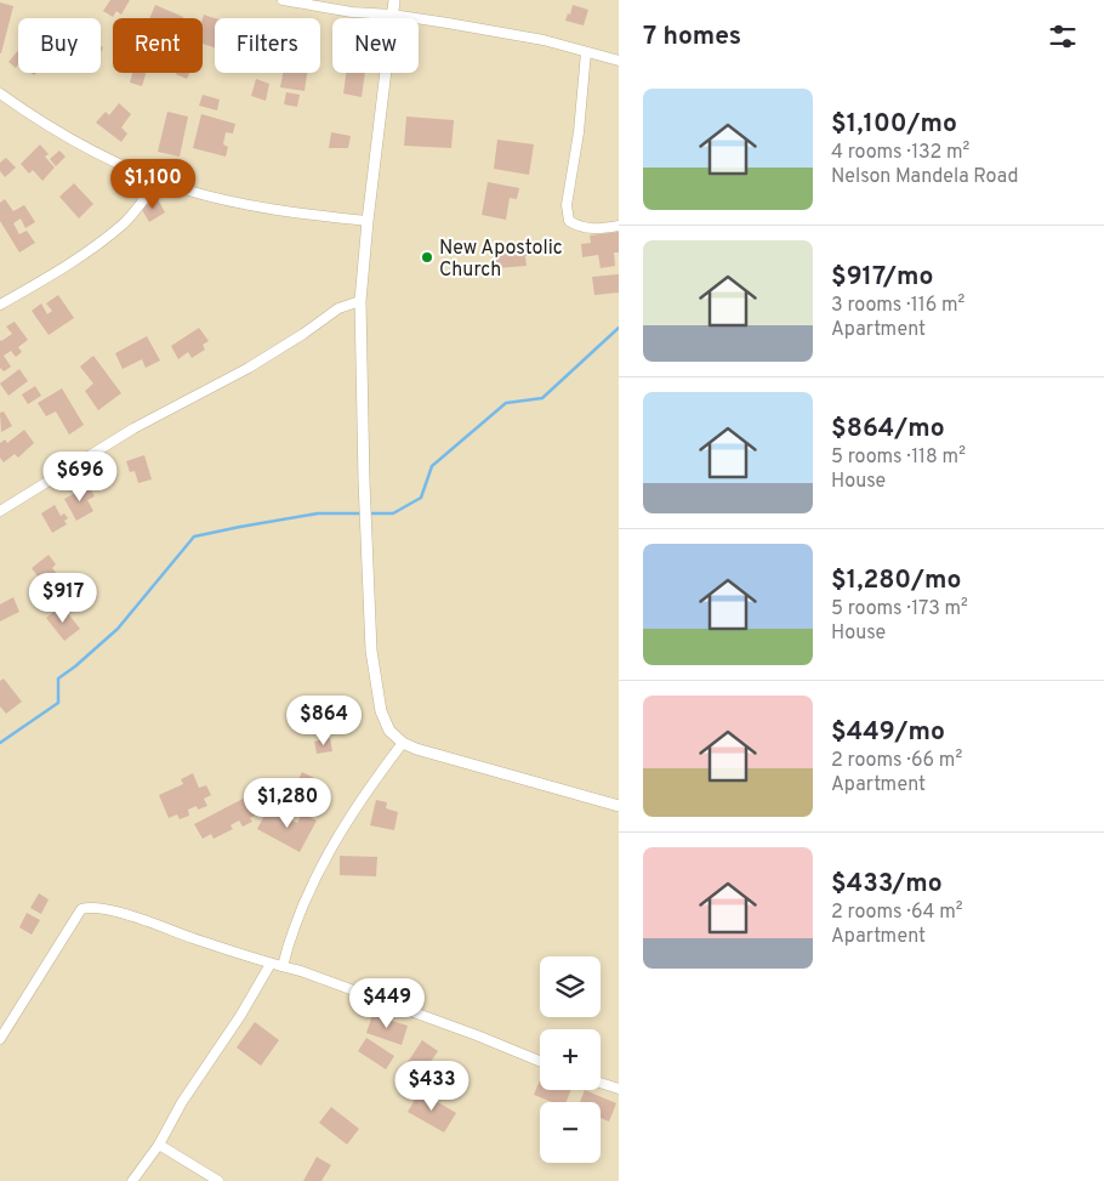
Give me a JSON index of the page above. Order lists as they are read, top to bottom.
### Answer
{
  "places": ["New Apostolic Church"],
  "page": {
    "heading": "7 homes",
    "chip": [
      "Buy",
      "Rent",
      "Filters",
      "New"
    ],
    "list": [
      {
        "name": "$1,100/mo",
        "note": "4 rooms · 132 m² · Nelson Mandela Road"
      },
      {
        "name": "$917/mo",
        "note": "3 rooms · 116 m² · Apartment"
      },
      {
        "name": "$864/mo",
        "note": "5 rooms · 118 m² · House"
      },
      {
        "name": "$1,280/mo",
        "note": "5 rooms · 173 m² · House"
      },
      {
        "name": "$449/mo",
        "note": "2 rooms · 66 m² · Apartment"
      },
      {
        "name": "$433/mo",
        "note": "2 rooms · 64 m² · Apartment"
      }
    ],
    "price": [
      "$1,100",
      "$696",
      "$917",
      "$864",
      "$1,280",
      "$449",
      "$433"
    ],
    "map_buttons": ["+", "−"]
  }
}
